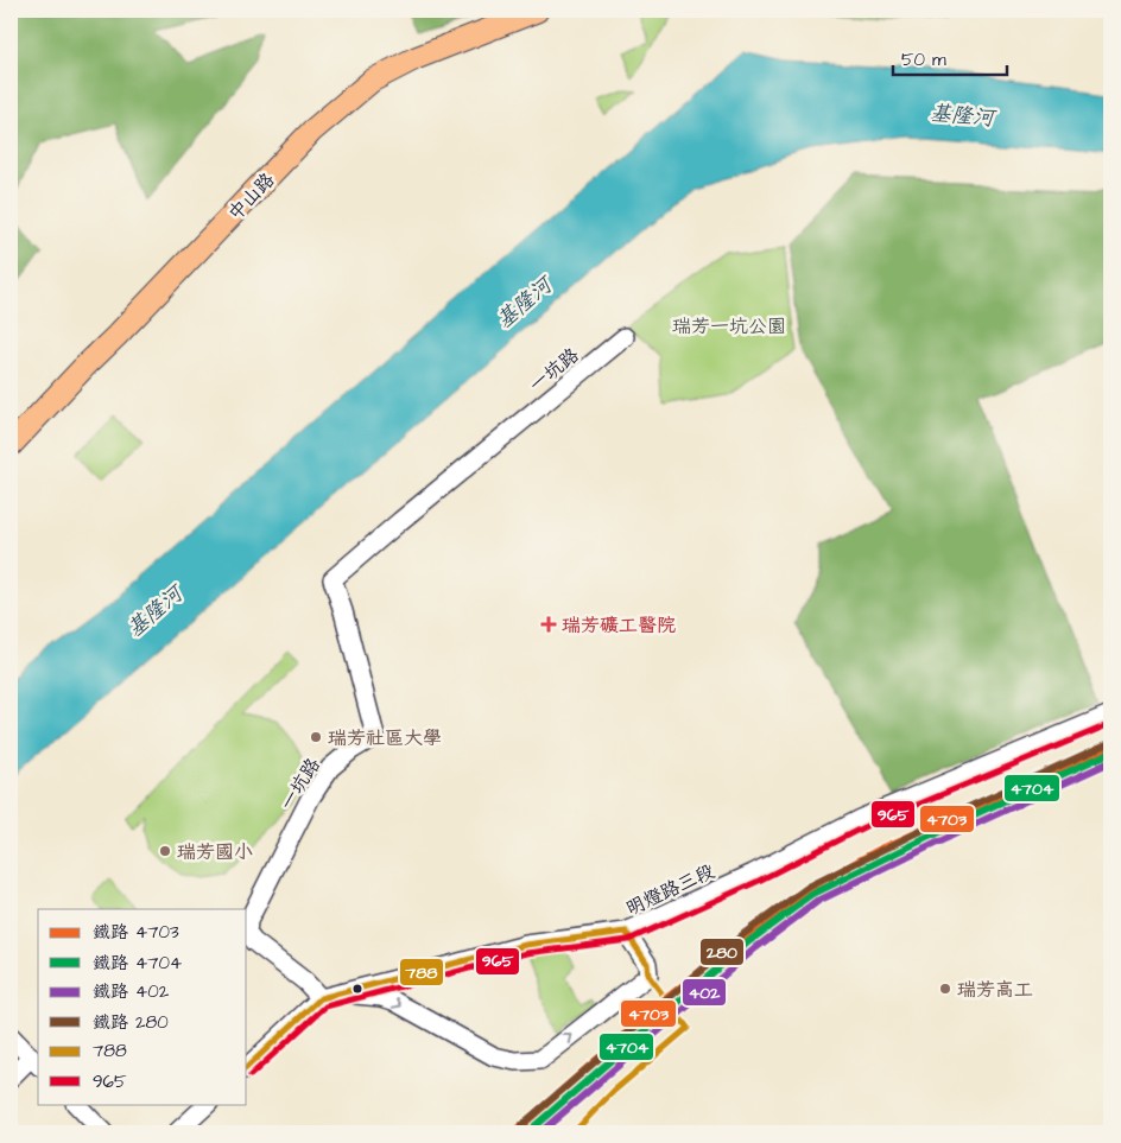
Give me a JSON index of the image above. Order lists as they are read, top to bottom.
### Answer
{
  "streets": {
    "main road": ["中山路"],
    "street": ["一坑路", "明燈路三段"]
  },
  "crossings": [
    ["一坑路", "明燈路三段"]
  ],
  "water": ["基隆河"],
  "parks": ["瑞芳一坑公園"],
  "places": {
    "health": ["瑞芳礦工醫院"],
    "other": ["瑞芳社區大學", "瑞芳國小", "瑞芳高工"]
  },
  "lines": [
    "transit line 965",
    "rail line 280",
    "rail line 4703",
    "rail line 4704",
    "rail line 402",
    "transit line 788"
  ],
  "legend": [
    "鐵路 4703",
    "鐵路 4704",
    "鐵路 402",
    "鐵路 280",
    "788",
    "965"
  ],
  "scale_bar": "50 m"
}
